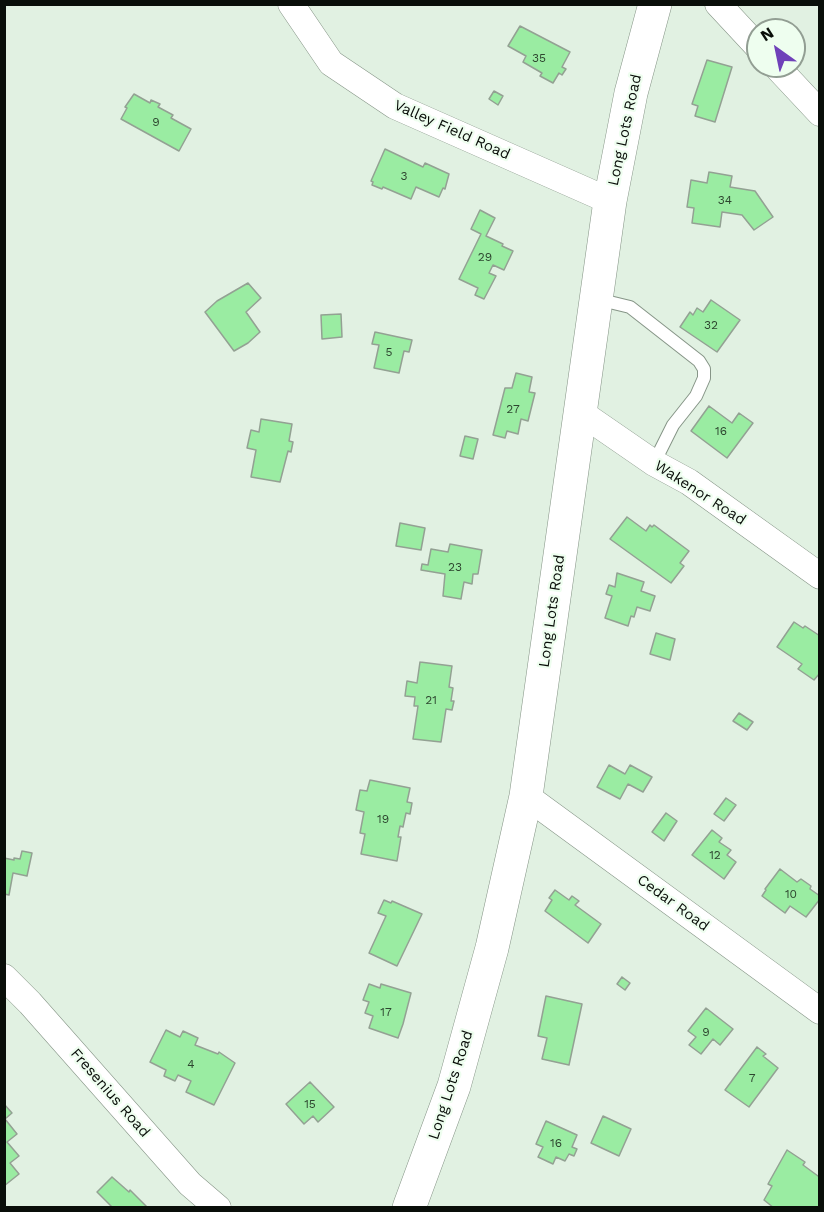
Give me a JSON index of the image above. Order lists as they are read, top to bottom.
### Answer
{
  "streets": {
    "main road": ["Long Lots Road"],
    "street": [
      "Valley Field Road",
      "Wakenor Road",
      "Cedar Road",
      "Fresenius Road"
    ]
  },
  "crossings": [
    ["Valley Field Road", "Long Lots Road"],
    ["Long Lots Road", "Wakenor Road"],
    ["Long Lots Road", "Cedar Road"]
  ],
  "house_numbers": [
    "35",
    "9",
    "3",
    "34",
    "29",
    "32",
    "5",
    "27",
    "16",
    "23",
    "21",
    "19",
    "12",
    "10",
    "17",
    "9",
    "4",
    "7",
    "15",
    "16"
  ],
  "north": "top left"
}
